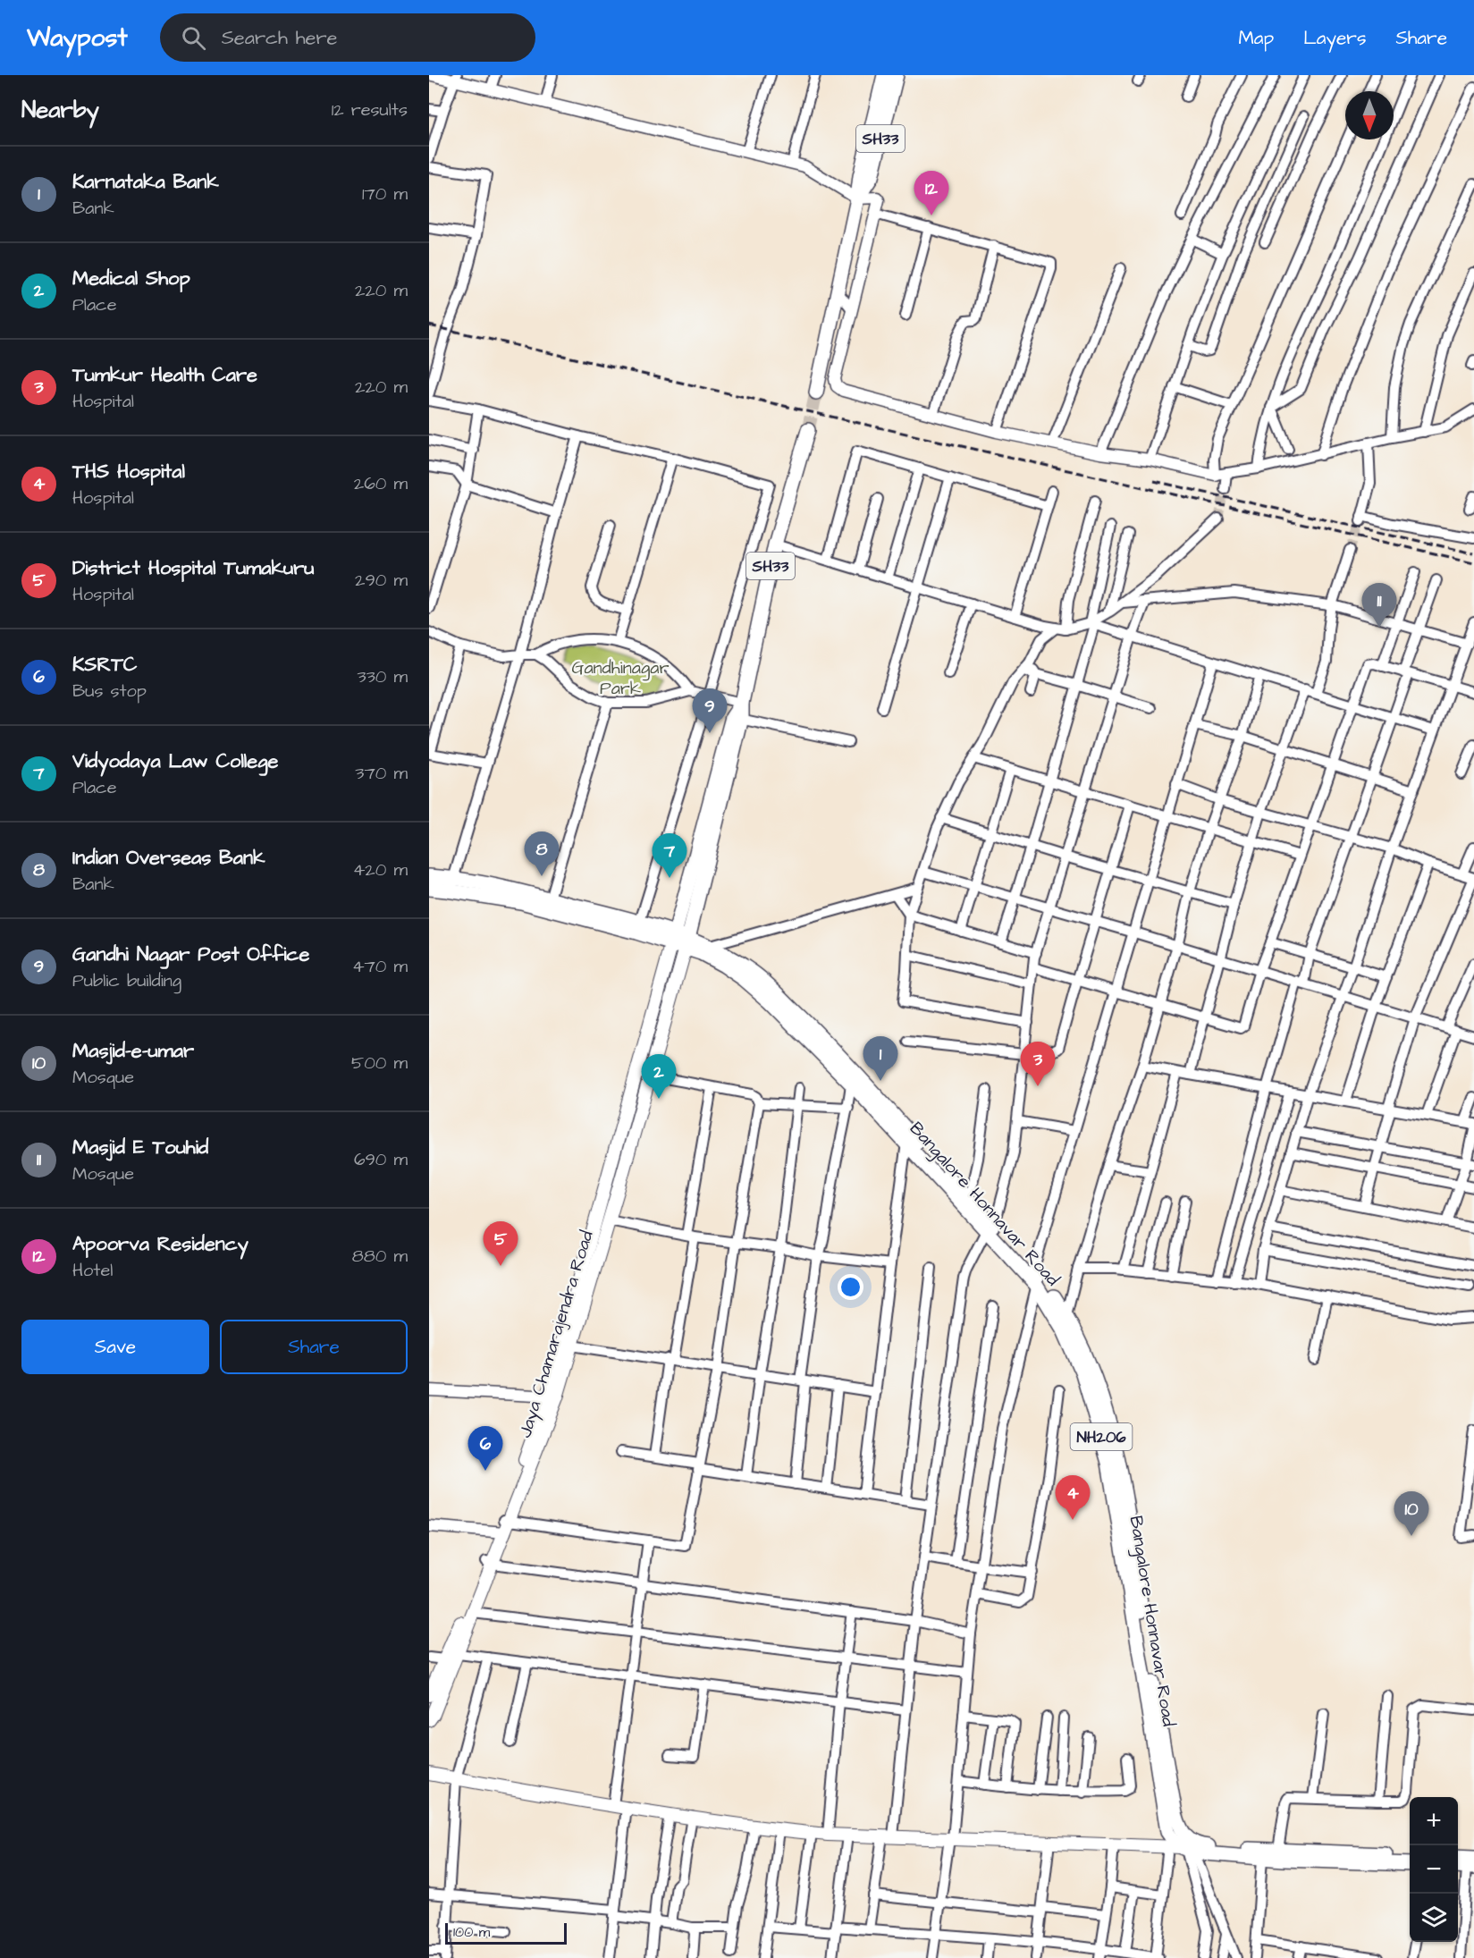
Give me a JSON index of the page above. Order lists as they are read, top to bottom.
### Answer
{
  "streets": {
    "main road": [
      "SH33",
      "Bangalore Honnavar Road",
      "Jaya Chamarajendra Road",
      "NH206"
    ]
  },
  "crossings": [
    ["SH33", "Bangalore Honnavar Road"],
    ["SH33", "Jaya Chamarajendra Road"],
    ["SH33", "NH206"],
    ["Bangalore Honnavar Road", "Jaya Chamarajendra Road"],
    ["Bangalore Honnavar Road", "NH206"],
    ["Jaya Chamarajendra Road", "NH206"]
  ],
  "parks": ["Gandhinagar Park"],
  "scale_bar": "100 m",
  "north": "bottom",
  "page": {
    "header": "Waypost",
    "search": "Search here",
    "nav": ["Map", "Layers", "Share"],
    "heading": ["Nearby", "12 results"],
    "list": [
      {
        "mark": "1",
        "name": "Karnataka Bank",
        "note": "Bank",
        "value": "170 m"
      },
      {
        "mark": "2",
        "name": "Medical Shop",
        "note": "Place",
        "value": "220 m"
      },
      {
        "mark": "3",
        "name": "Tumkur Health Care",
        "note": "Hospital",
        "value": "220 m"
      },
      {
        "mark": "4",
        "name": "THS Hospital",
        "note": "Hospital",
        "value": "260 m"
      },
      {
        "mark": "5",
        "name": "District Hospital Tumakuru",
        "note": "Hospital",
        "value": "290 m"
      },
      {
        "mark": "6",
        "name": "KSRTC",
        "note": "Bus stop",
        "value": "330 m"
      },
      {
        "mark": "7",
        "name": "Vidyodaya Law College",
        "note": "Place",
        "value": "370 m"
      },
      {
        "mark": "8",
        "name": "Indian Overseas Bank",
        "note": "Bank",
        "value": "420 m"
      },
      {
        "mark": "9",
        "name": "Gandhi Nagar Post Office",
        "note": "Public building",
        "value": "470 m"
      },
      {
        "mark": "10",
        "name": "Masjid-e-umar",
        "note": "Mosque",
        "value": "500 m"
      },
      {
        "mark": "11",
        "name": "Masjid E Touhid",
        "note": "Mosque",
        "value": "690 m"
      },
      {
        "mark": "12",
        "name": "Apoorva Residency",
        "note": "Hotel",
        "value": "880 m"
      }
    ],
    "pins": [
      "12",
      "11",
      "9",
      "8",
      "7",
      "1",
      "3",
      "2",
      "5",
      "6",
      "4",
      "10"
    ],
    "buttons": ["Save", "Share"],
    "map_buttons": ["+", "−"],
    "scale": "100 m"
  }
}
